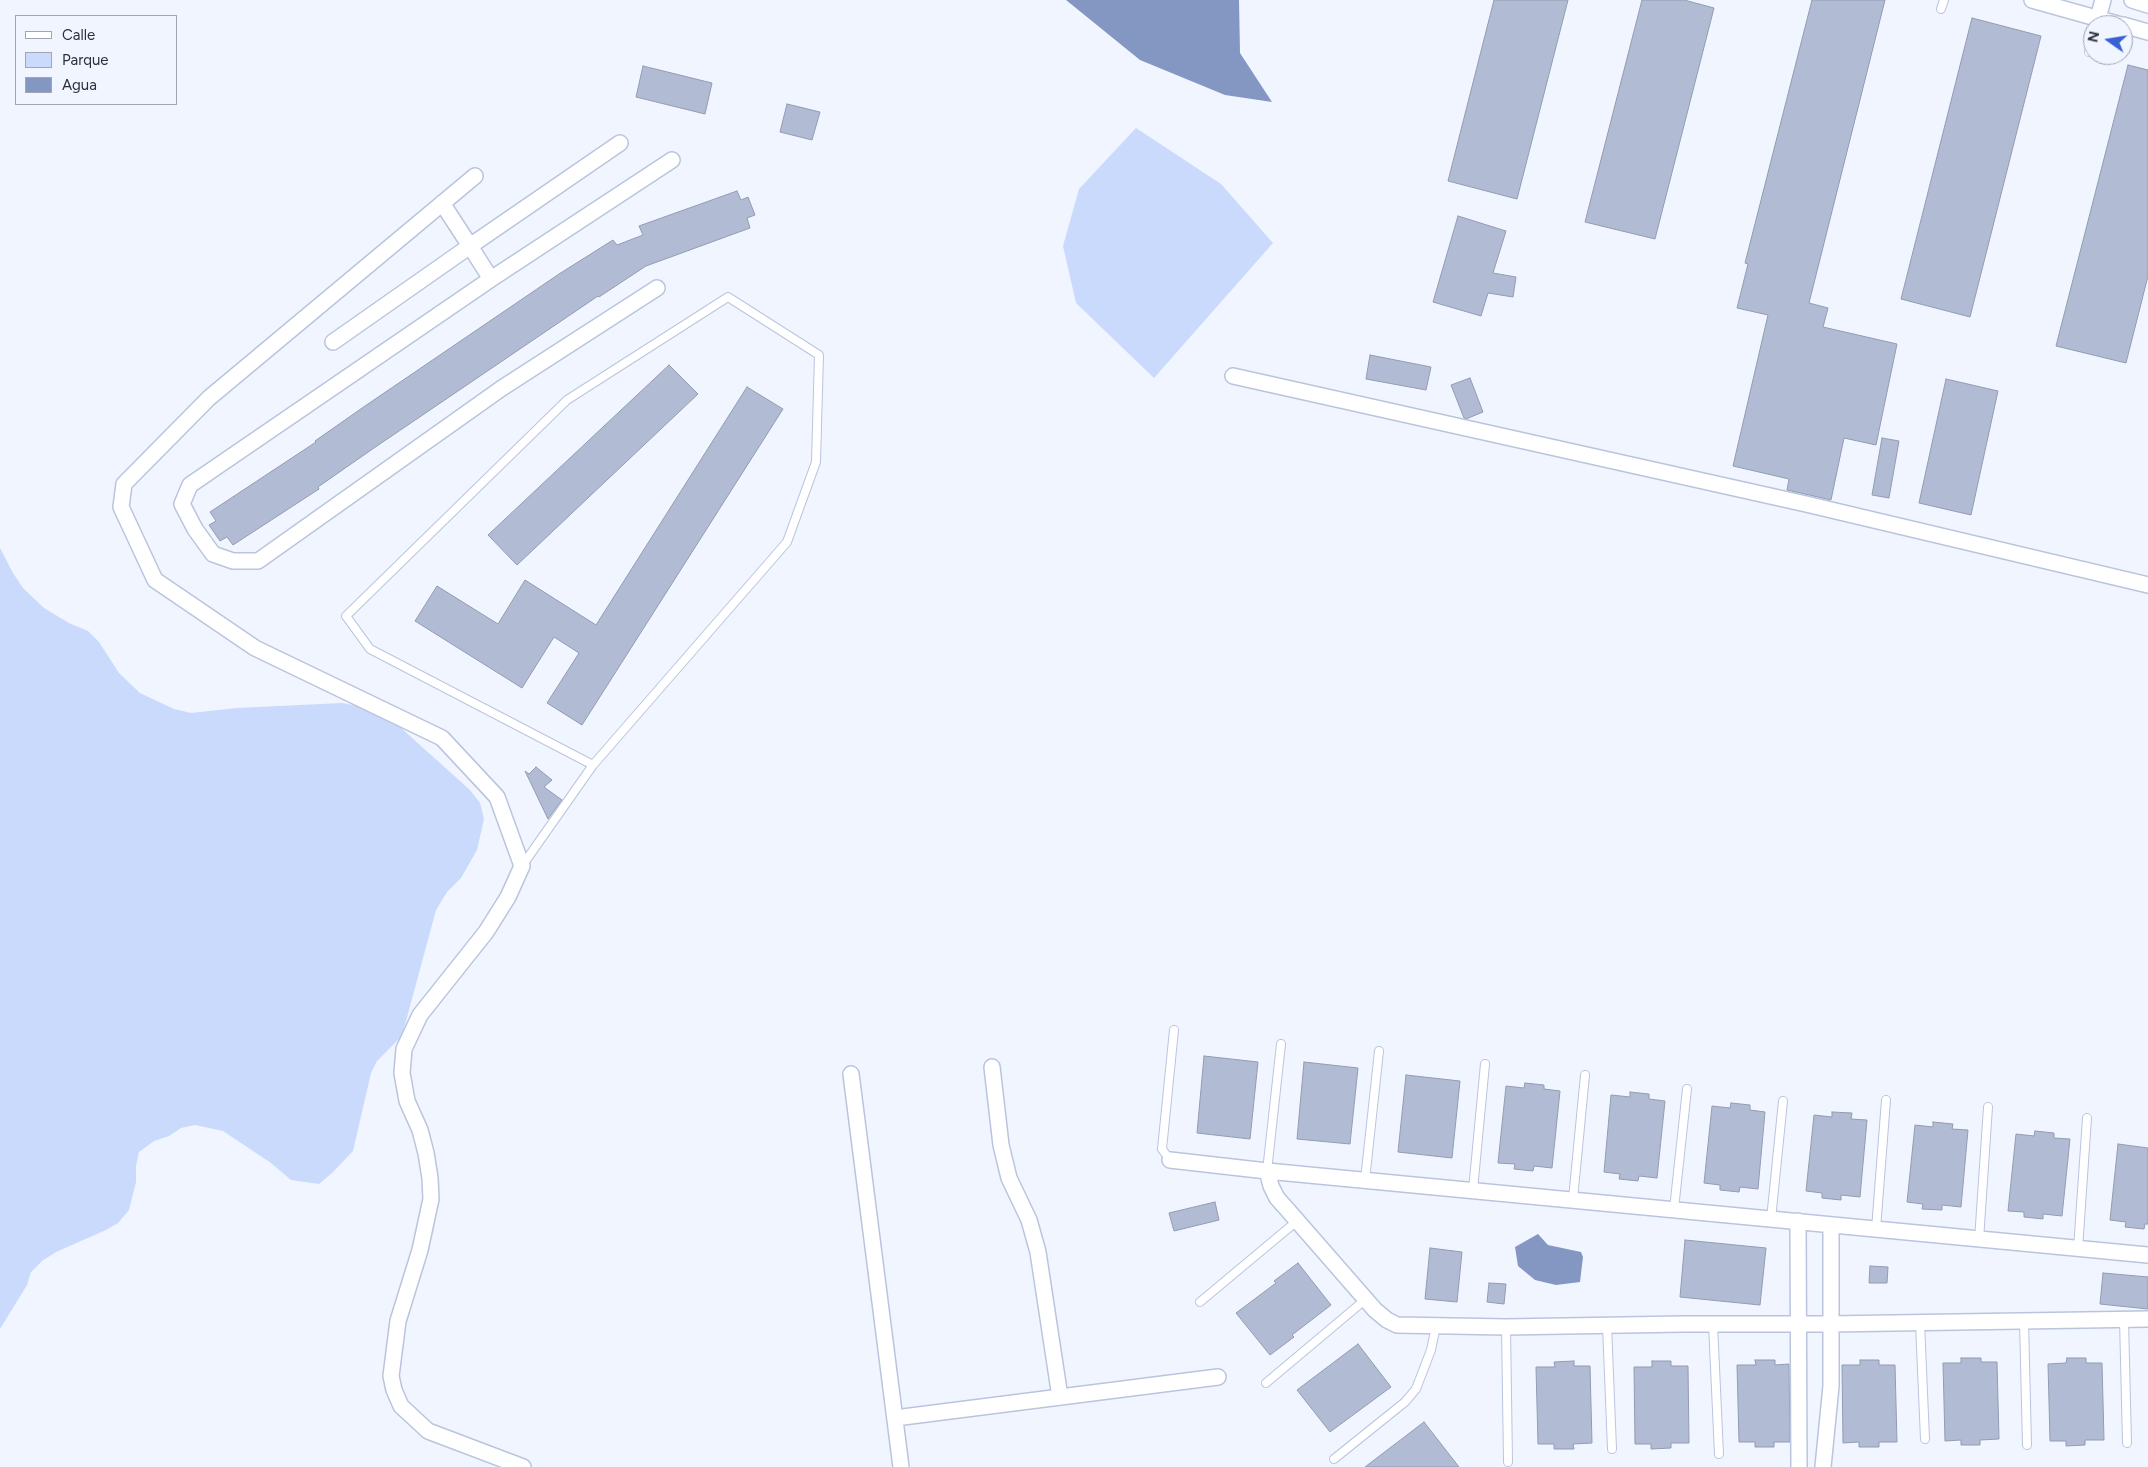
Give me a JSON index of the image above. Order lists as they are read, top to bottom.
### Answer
{
  "legend": ["Calle", "Parque", "Agua"],
  "north": "left"
}
